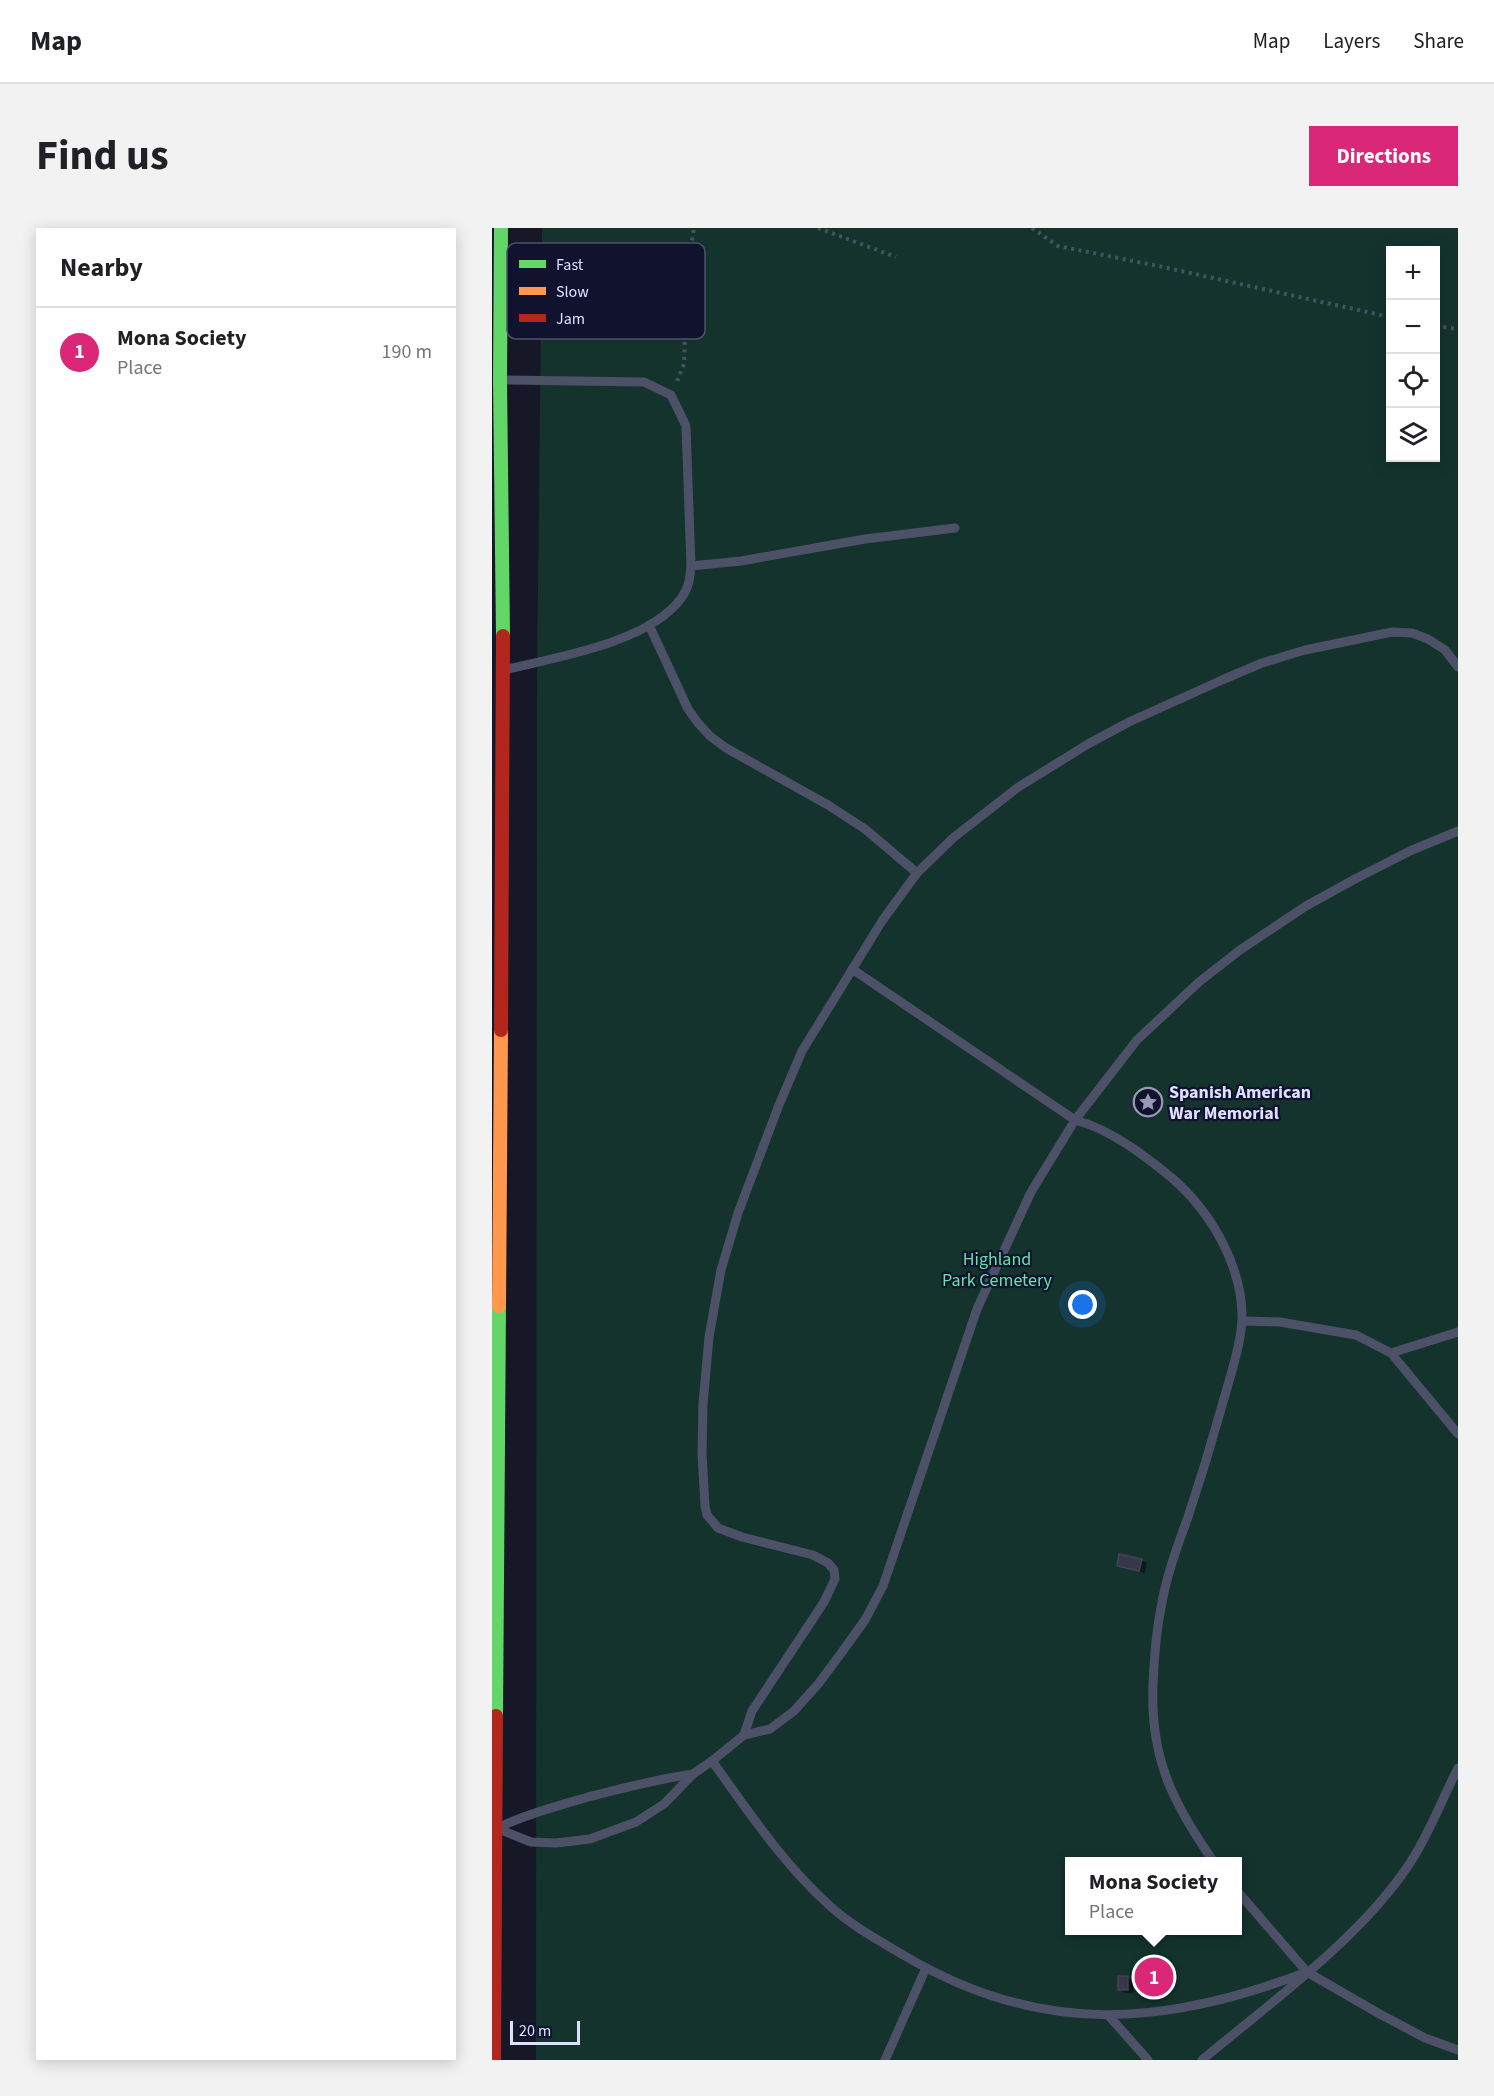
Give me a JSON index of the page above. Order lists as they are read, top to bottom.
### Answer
{
  "parks": ["Highland Park Cemetery"],
  "places": {
    "place": ["Spanish American War Memorial"]
  },
  "legend": ["Fast", "Slow", "Jam"],
  "scale_bar": "20 m",
  "page": {
    "header": "Map",
    "nav": ["Map", "Layers", "Share"],
    "title": "Find us",
    "buttons": "Directions",
    "heading": "Nearby",
    "map_buttons": ["+", "−"],
    "list": [
      {
        "mark": "1",
        "name": "Mona Society",
        "note": "Place",
        "value": "190 m"
      }
    ],
    "popup": ["Mona Society", "Place"],
    "pins": "1",
    "scale": "20 m"
  }
}
